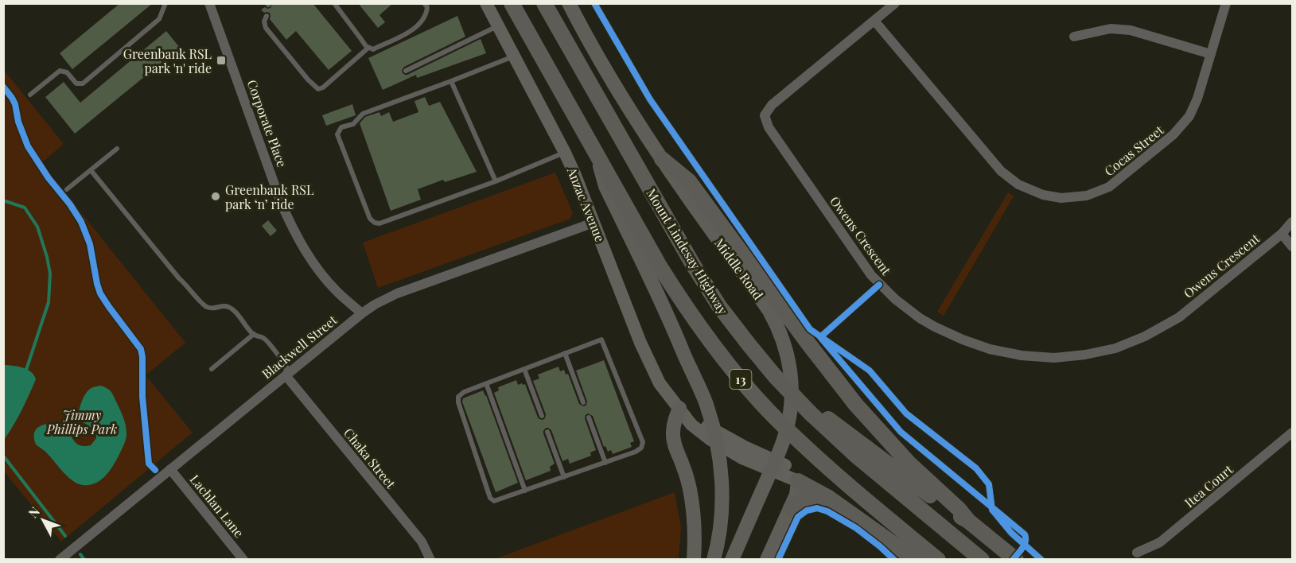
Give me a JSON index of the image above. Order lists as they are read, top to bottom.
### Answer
{
  "streets": {
    "highway": ["Mount Lindesay Highway", "13"],
    "main road": ["Anzac Avenue", "Middle Road"],
    "street": [
      "Corporate Place",
      "Cocas Street",
      "Owens Crescent",
      "Blackwell Street",
      "Chaka Street",
      "Itea Court",
      "Lachlan Lane"
    ]
  },
  "crossings": [
    ["Corporate Place", "Blackwell Street"],
    ["Cocas Street", "Owens Crescent"],
    ["Anzac Avenue", "Blackwell Street"],
    ["Blackwell Street", "Chaka Street"],
    ["Blackwell Street", "Lachlan Lane"]
  ],
  "parks": ["Jimmy Phillips Park"],
  "places": {
    "transit": ["Greenbank RSL park 'n' ride"],
    "other": ["Greenbank RSL park ‘n’ ride"]
  },
  "north": "top left"
}
